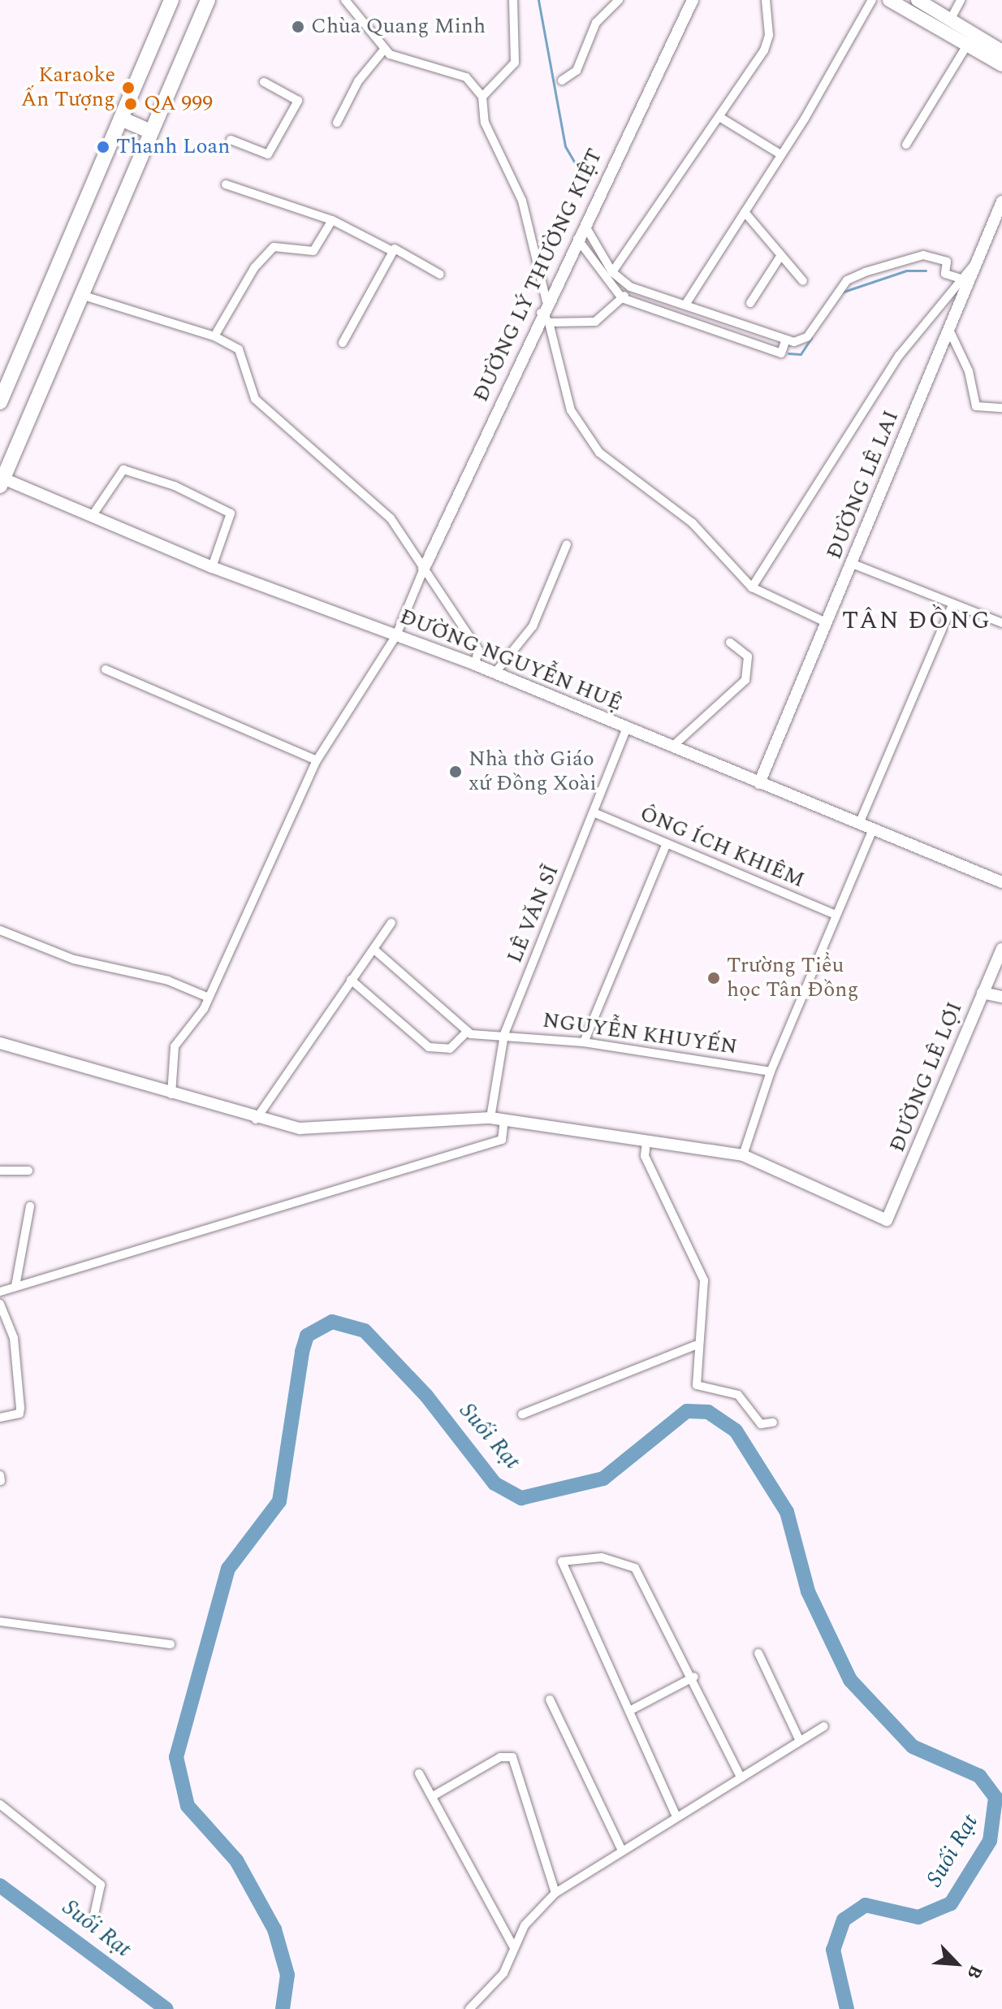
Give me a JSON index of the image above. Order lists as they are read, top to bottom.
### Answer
{
  "streets": {
    "street": [
      "ĐƯỜNG LÝ THƯỜNG KIỆT",
      "ĐƯỜNG LÊ LAI",
      "ĐƯỜNG NGUYỄN HUỆ",
      "ÔNG ÍCH KHIÊM",
      "LÊ VĂN SĨ",
      "NGUYỄN KHUYẾN",
      "ĐƯỜNG LÊ LỢI"
    ]
  },
  "crossings": [
    ["ĐƯỜNG LÊ LAI", "ĐƯỜNG NGUYỄN HUỆ"],
    ["ĐƯỜNG NGUYỄN HUỆ", "LÊ VĂN SĨ"],
    ["ÔNG ÍCH KHIÊM", "LÊ VĂN SĨ"],
    ["LÊ VĂN SĨ", "NGUYỄN KHUYẾN"]
  ],
  "districts": ["TÂN ĐỒNG"],
  "water": ["Suối Rạt"],
  "places": [
    "Chùa Quang Minh",
    "Karaoke Ấn Tượng",
    "QA 999",
    "Thanh Loan",
    "Nhà thờ Giáo xứ Đồng Xoài",
    "Trường Tiểu học Tân Đồng"
  ],
  "north": "bottom right"
}
